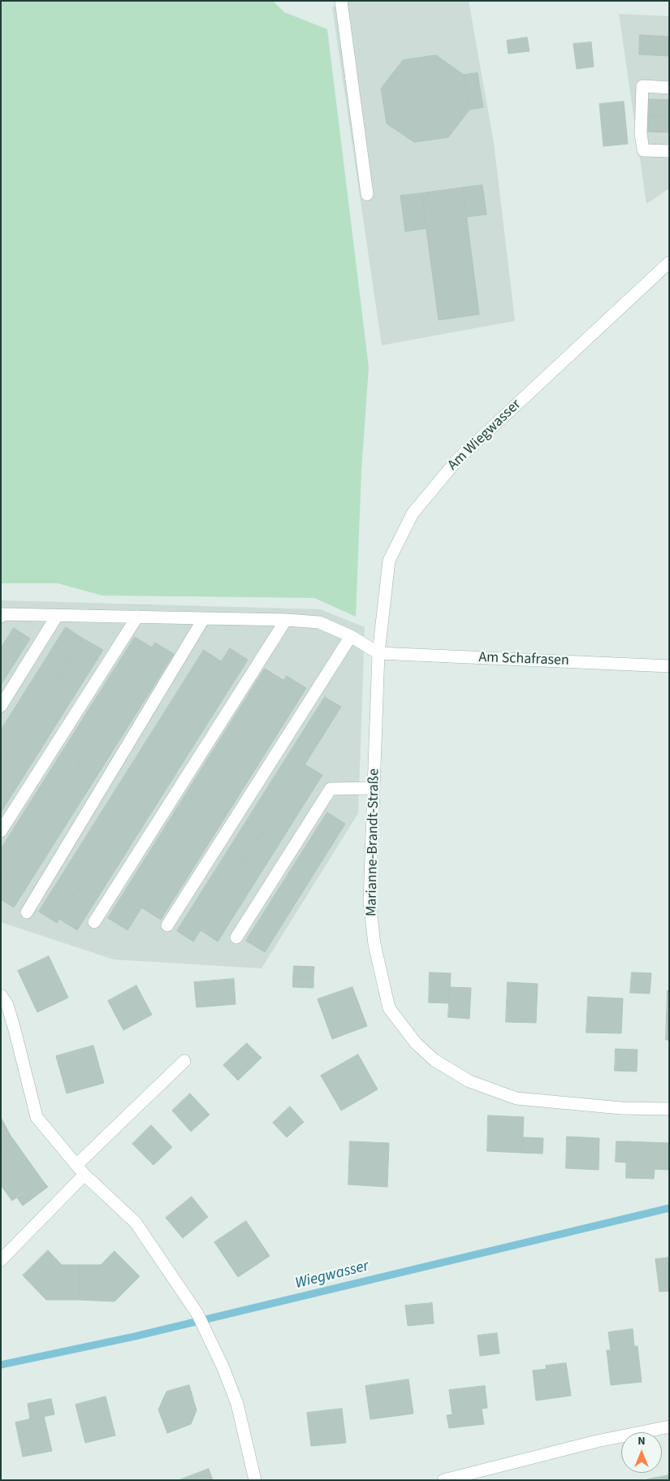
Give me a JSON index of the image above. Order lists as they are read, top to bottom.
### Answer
{
  "streets": {
    "street": ["Am Wiegwasser", "Am Schafrasen", "Marianne-Brandt-Straße"]
  },
  "crossings": [
    ["Am Wiegwasser", "Am Schafrasen"],
    ["Am Wiegwasser", "Marianne-Brandt-Straße"],
    ["Am Schafrasen", "Marianne-Brandt-Straße"]
  ],
  "water": ["Wiegwasser"],
  "north": "top"
}
